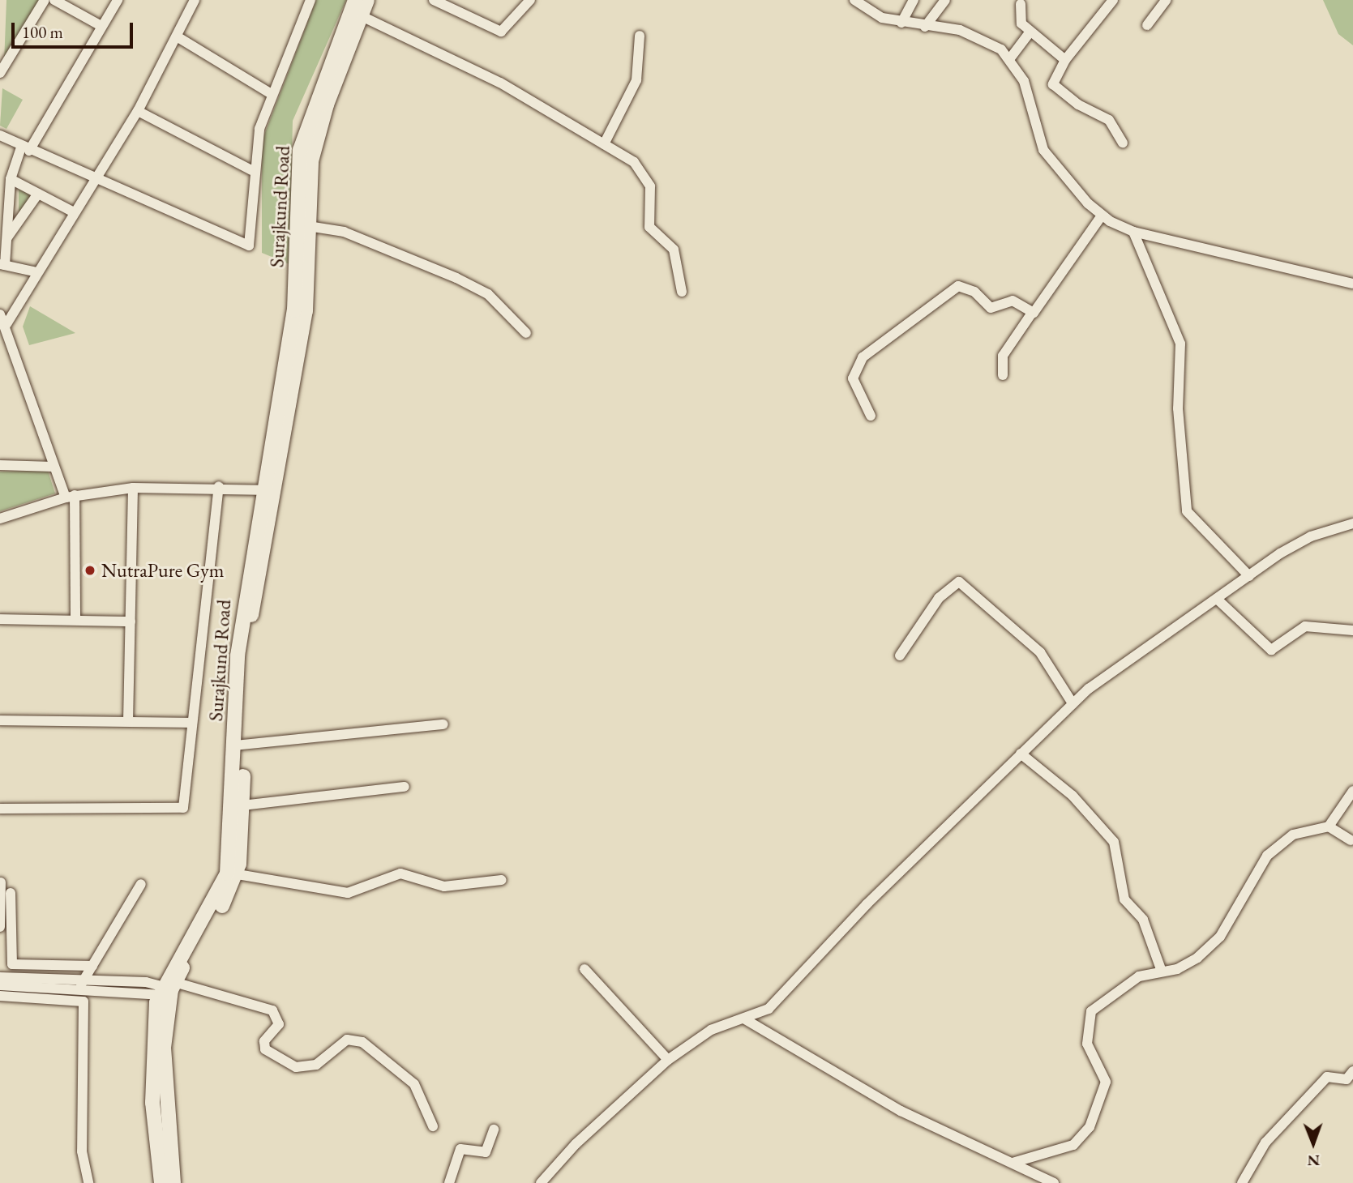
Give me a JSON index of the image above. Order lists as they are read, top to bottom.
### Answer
{
  "streets": {
    "main road": ["Surajkund Road"]
  },
  "places": ["NutraPure Gym"],
  "scale_bar": "100 m",
  "north": "bottom"
}
